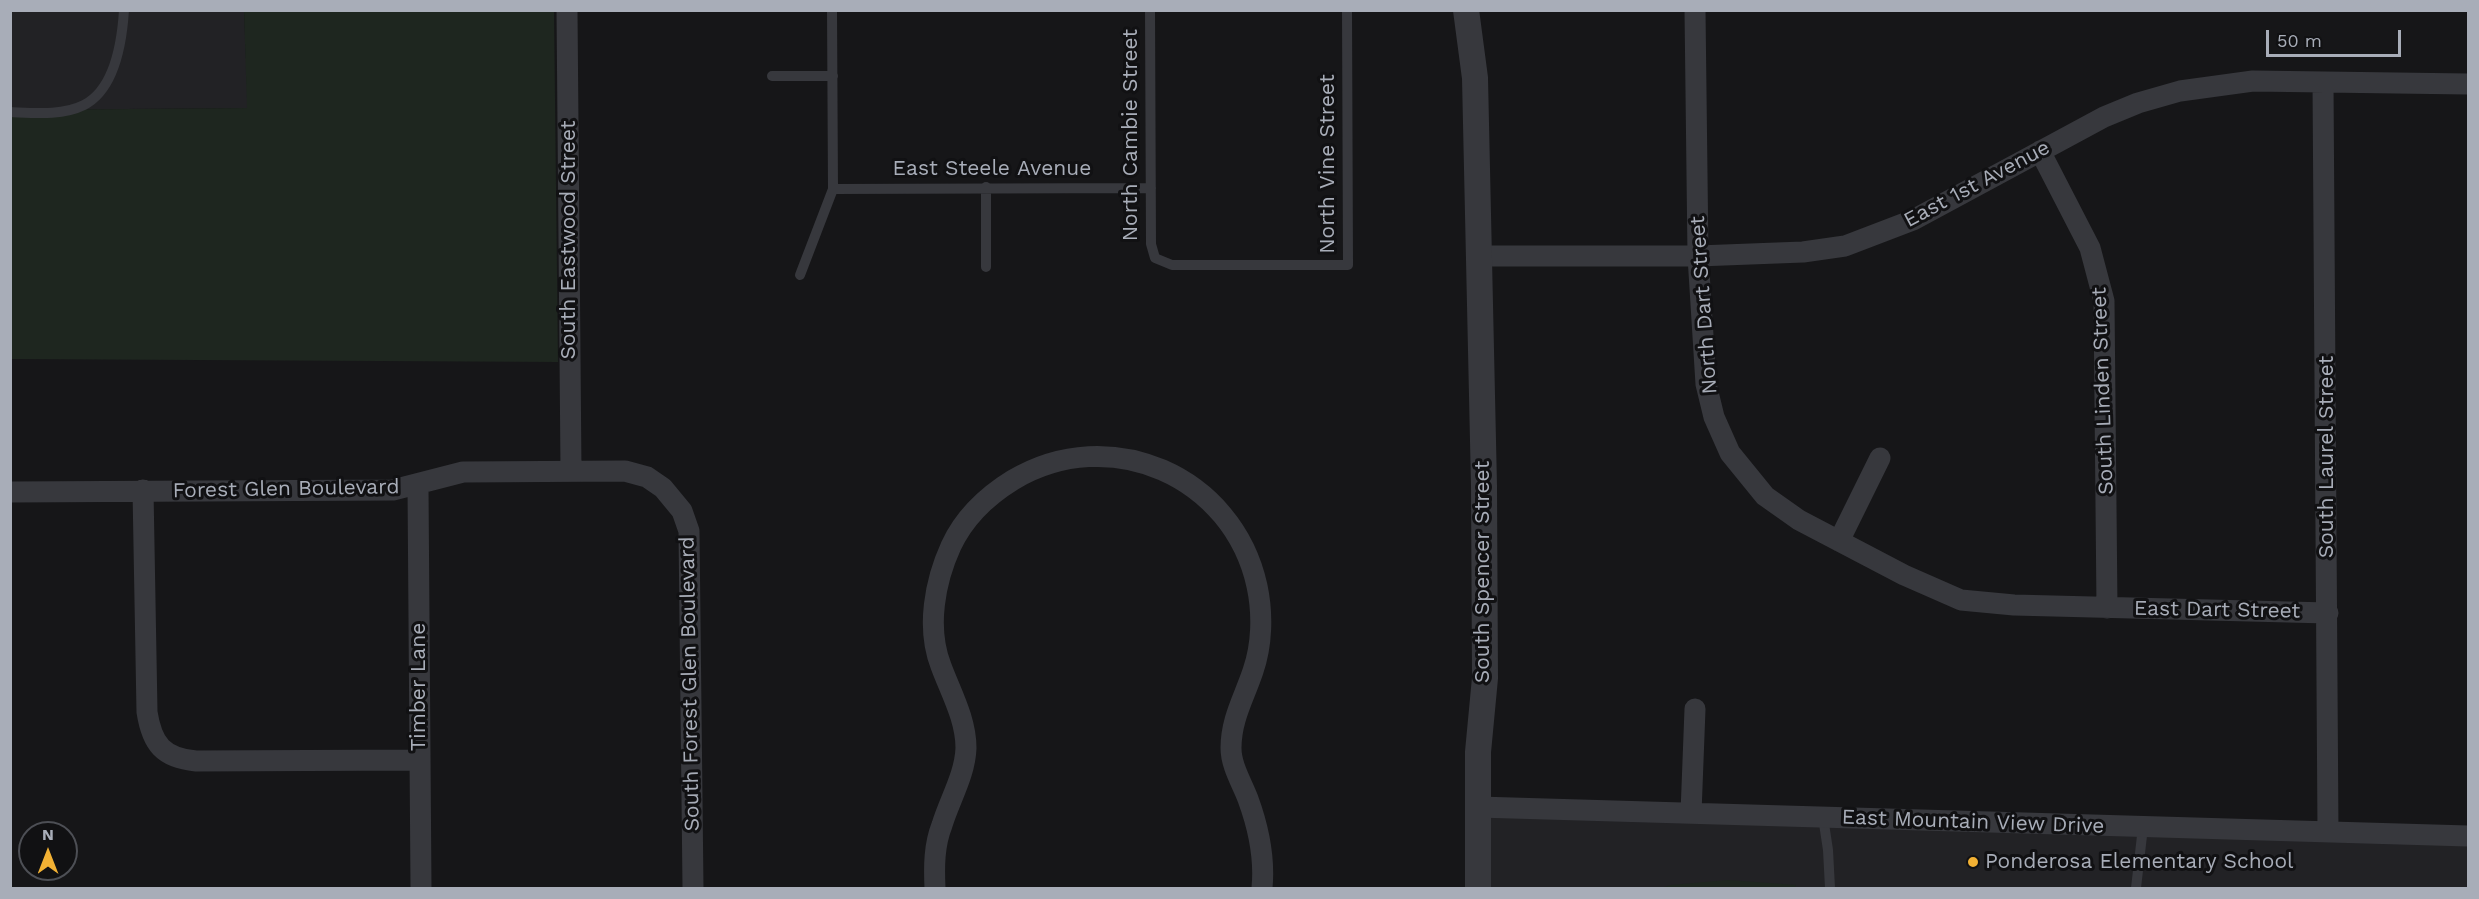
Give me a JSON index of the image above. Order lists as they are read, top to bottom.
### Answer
{
  "streets": {
    "street": [
      "East 1st Avenue",
      "South Eastwood Street",
      "North Dart Street",
      "South Linden Street",
      "South Laurel Street",
      "Forest Glen Boulevard",
      "South Spencer Street",
      "East Dart Street",
      "South Forest Glen Boulevard",
      "Timber Lane",
      "East Mountain View Drive"
    ],
    "lane": ["North Cambie Street", "North Vine Street", "East Steele Avenue"]
  },
  "crossings": [
    ["North Cambie Street", "North Vine Street"],
    ["North Cambie Street", "East Steele Avenue"],
    ["East 1st Avenue", "North Dart Street"],
    ["East 1st Avenue", "South Linden Street"],
    ["East 1st Avenue", "South Laurel Street"],
    ["East 1st Avenue", "South Spencer Street"],
    ["South Eastwood Street", "Forest Glen Boulevard"],
    ["North Dart Street", "South Linden Street"],
    ["North Dart Street", "East Dart Street"],
    ["South Linden Street", "East Dart Street"],
    ["South Laurel Street", "East Dart Street"],
    ["South Laurel Street", "East Mountain View Drive"],
    ["Forest Glen Boulevard", "South Forest Glen Boulevard"],
    ["Forest Glen Boulevard", "Timber Lane"],
    ["South Spencer Street", "East Mountain View Drive"]
  ],
  "places": ["Ponderosa Elementary School"],
  "scale_bar": "50 m",
  "north": "top"
}
